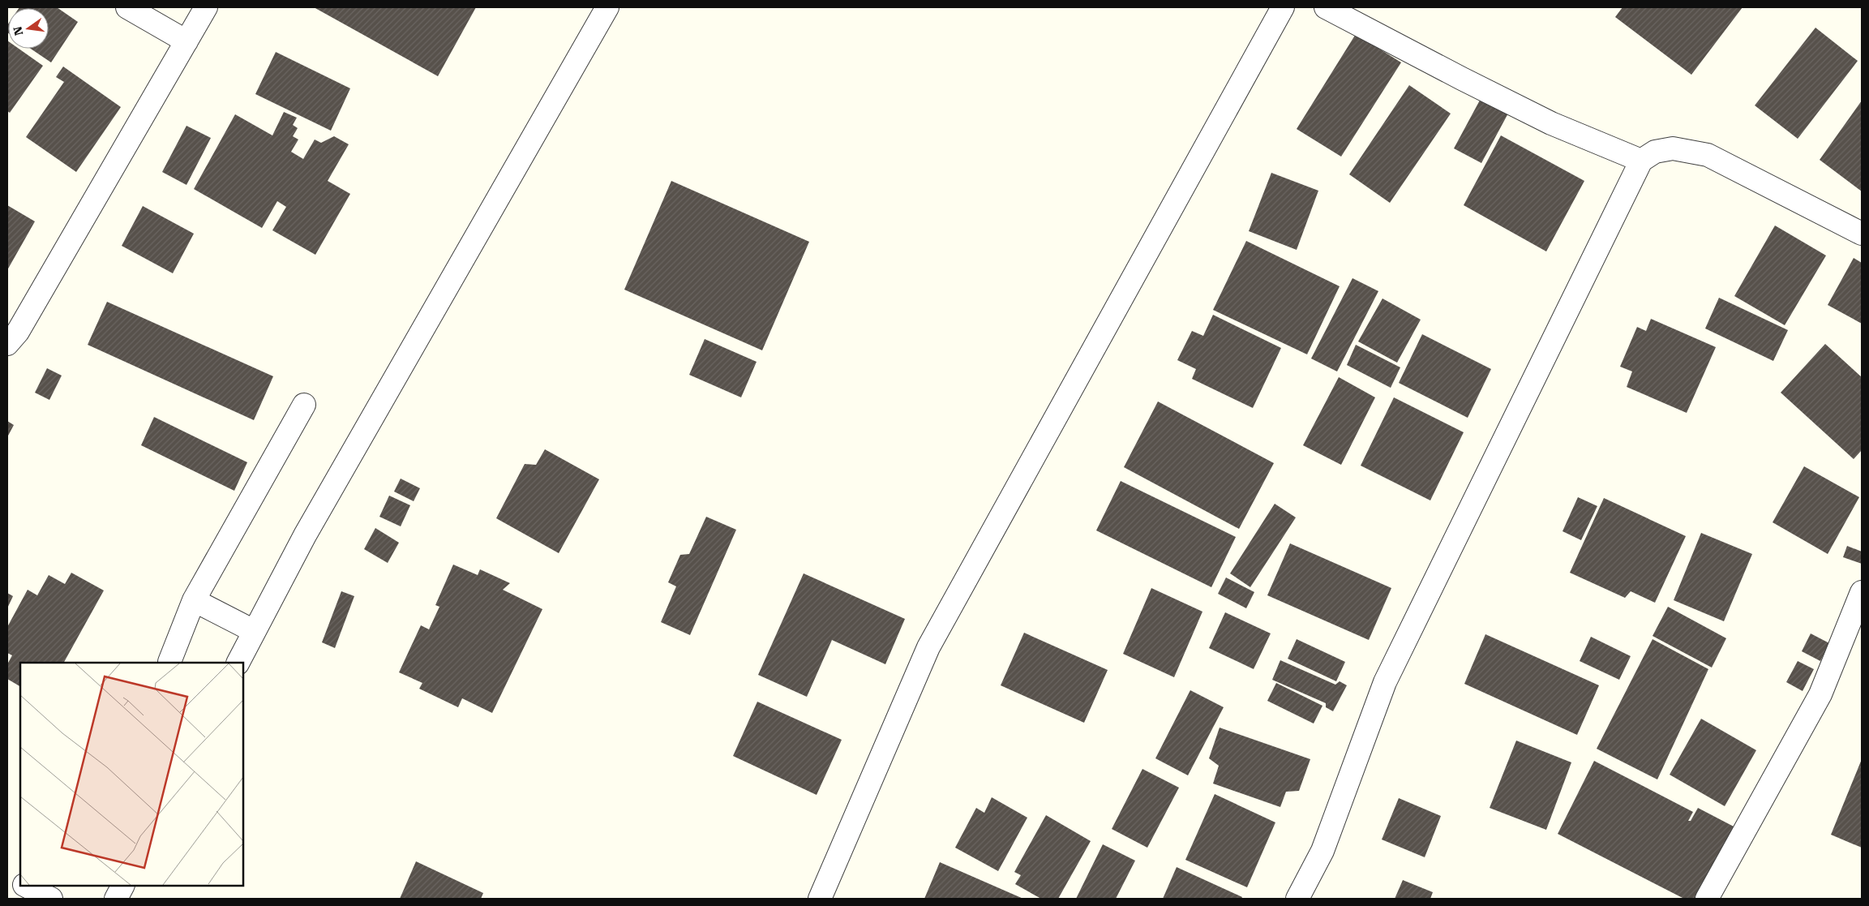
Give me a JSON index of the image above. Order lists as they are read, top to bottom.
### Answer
{
  "north": "left"
}
